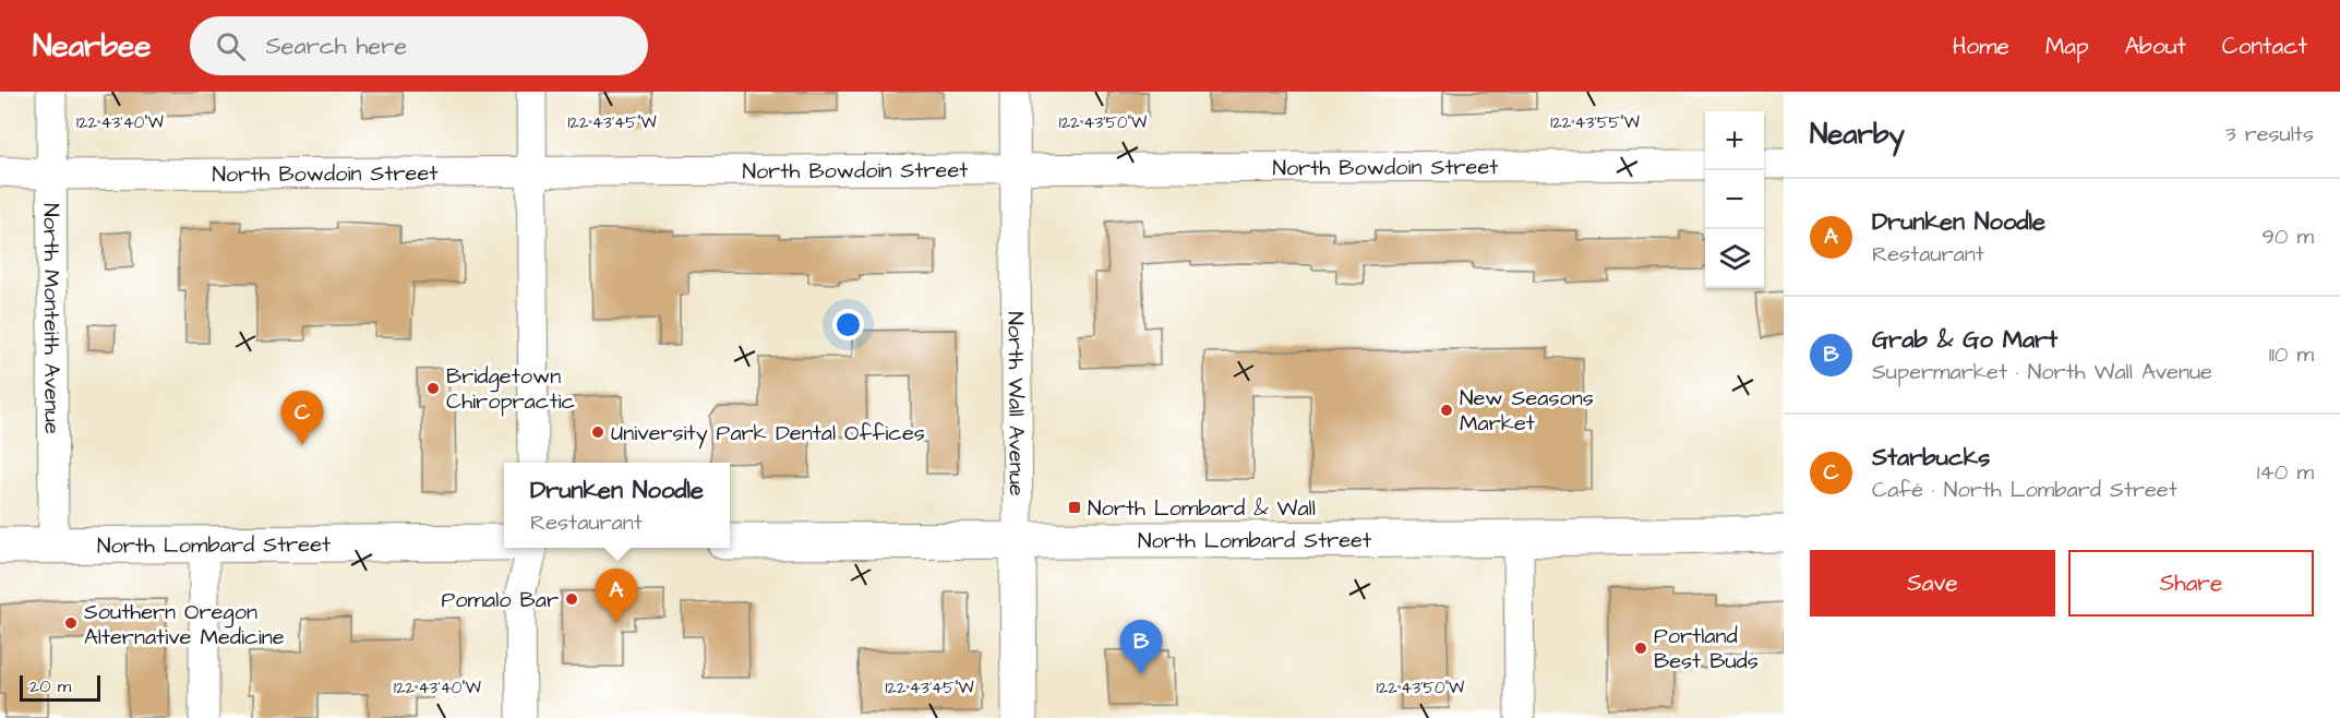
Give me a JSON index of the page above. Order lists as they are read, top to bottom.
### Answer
{
  "streets": {
    "main road": ["North Wall Avenue", "North Lombard Street"],
    "street": ["North Bowdoin Street", "North Monteith Avenue"]
  },
  "crossings": [
    ["North Bowdoin Street", "North Monteith Avenue"],
    ["North Bowdoin Street", "North Wall Avenue"],
    ["North Monteith Avenue", "North Lombard Street"],
    ["North Wall Avenue", "North Lombard Street"]
  ],
  "places": {
    "other": [
      "Bridgetown Chiropractic",
      "New Seasons Market",
      "University Park Dental Offices",
      "Pomalo Bar",
      "Southern Oregon Alternative Medicine",
      "Portland Best Buds"
    ],
    "transit": ["North Lombard & Wall"]
  },
  "scale_bar": "20 m",
  "page": {
    "header": "Nearbee",
    "search": "Search here",
    "nav": [
      "Home",
      "Map",
      "About",
      "Contact"
    ],
    "heading": ["Nearby", "3 results"],
    "map_buttons": ["+", "−"],
    "list": [
      {
        "mark": "A",
        "name": "Drunken Noodle",
        "note": "Restaurant",
        "value": "90 m"
      },
      {
        "mark": "B",
        "name": "Grab & Go Mart",
        "note": "Supermarket · North Wall Avenue",
        "value": "110 m"
      },
      {
        "mark": "C",
        "name": "Starbucks",
        "note": "Café · North Lombard Street",
        "value": "140 m"
      }
    ],
    "pins": ["C", "A", "B"],
    "popup": ["Drunken Noodle", "Restaurant"],
    "buttons": ["Save", "Share"],
    "scale": "20 m"
  },
  "coordinates": [
    "122°43'45\"W",
    "122°43'40\"W",
    "122°43'50\"W",
    "122°43'55\"W"
  ]
}
